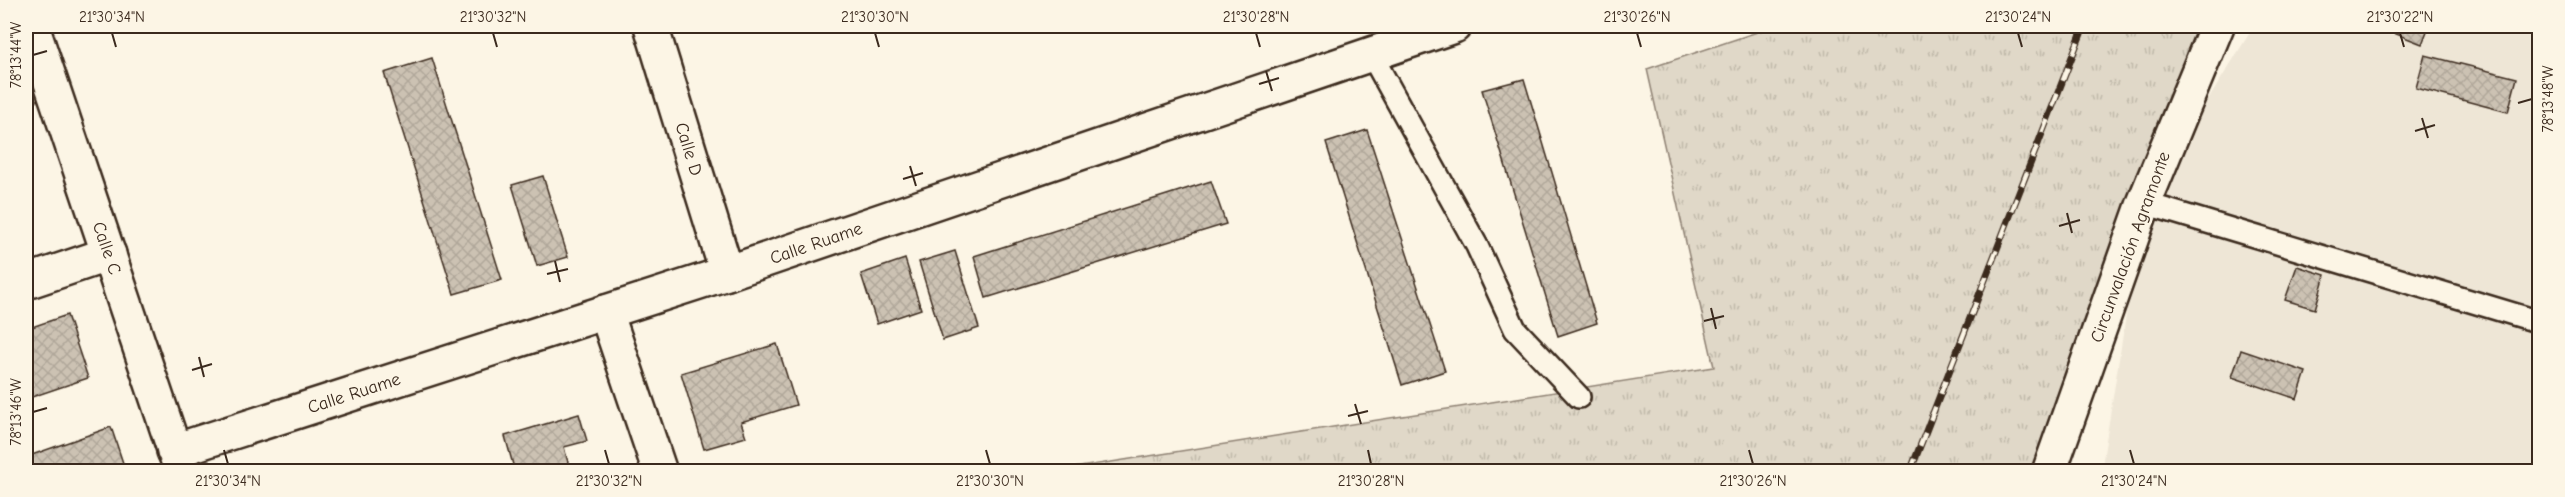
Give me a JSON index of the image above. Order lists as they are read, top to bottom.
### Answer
{
  "streets": {
    "street": [
      "Calle D",
      "Calle Ruame",
      "Circunvalación Agramonte",
      "Calle C"
    ]
  },
  "crossings": [
    ["Calle D", "Calle Ruame"],
    ["Calle Ruame", "Calle C"]
  ],
  "coordinates": [
    "21°30'34\"N",
    "21°30'32\"N",
    "21°30'30\"N",
    "21°30'28\"N",
    "21°30'26\"N",
    "21°30'24\"N",
    "21°30'22\"N",
    "78°13'44\"W",
    "78°13'48\"W",
    "78°13'46\"W"
  ]
}
